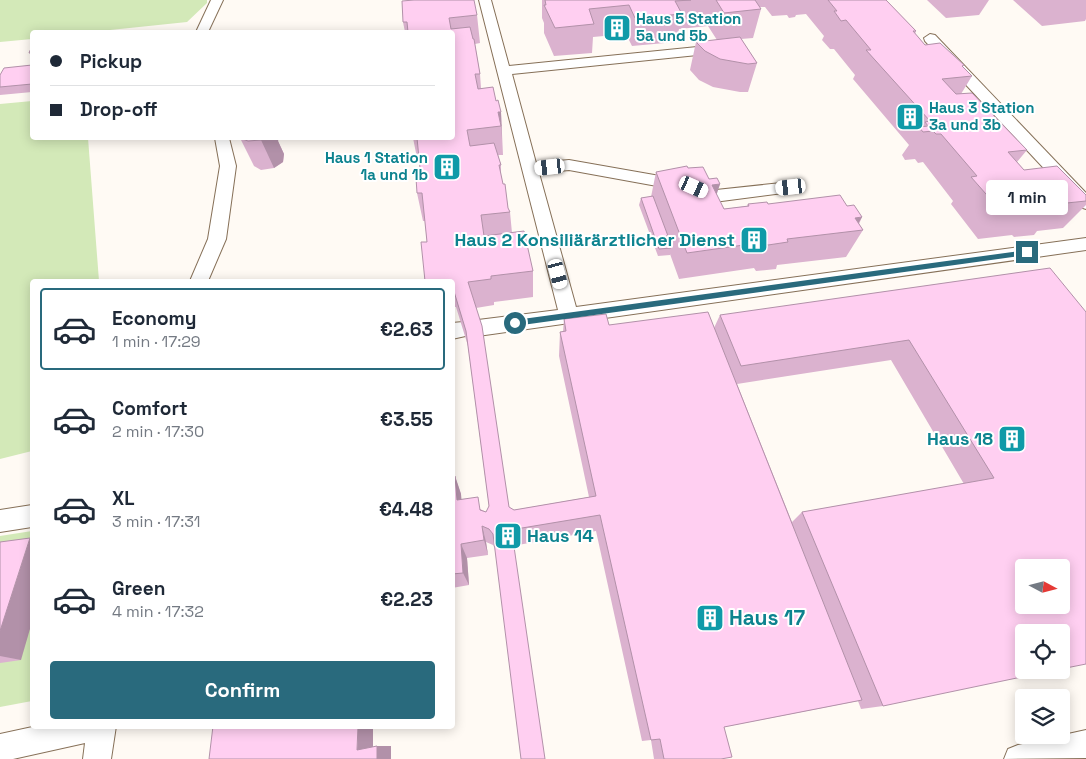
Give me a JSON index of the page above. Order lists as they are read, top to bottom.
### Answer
{
  "places": {
    "building": [
      "Haus 5 Station 5a und 5b",
      "Haus 3 Station 3a und 3b",
      "Haus 1 Station 1a und 1b",
      "Haus 2 Konsiliärärztlicher Dienst",
      "Haus 18",
      "Haus 14",
      "Haus 17"
    ]
  },
  "north": "right",
  "page": {
    "banner": ["Pickup", "Drop-off"],
    "bubble": "1 min",
    "list": [
      {
        "name": "Economy",
        "note": "1 min · 17:29",
        "value": "€2.63"
      },
      {
        "name": "Comfort",
        "note": "2 min · 17:30",
        "value": "€3.55"
      },
      {
        "name": "XL",
        "note": "3 min · 17:31",
        "value": "€4.48"
      },
      {
        "name": "Green",
        "note": "4 min · 17:32",
        "value": "€2.23"
      }
    ],
    "buttons": "Confirm"
  }
}
